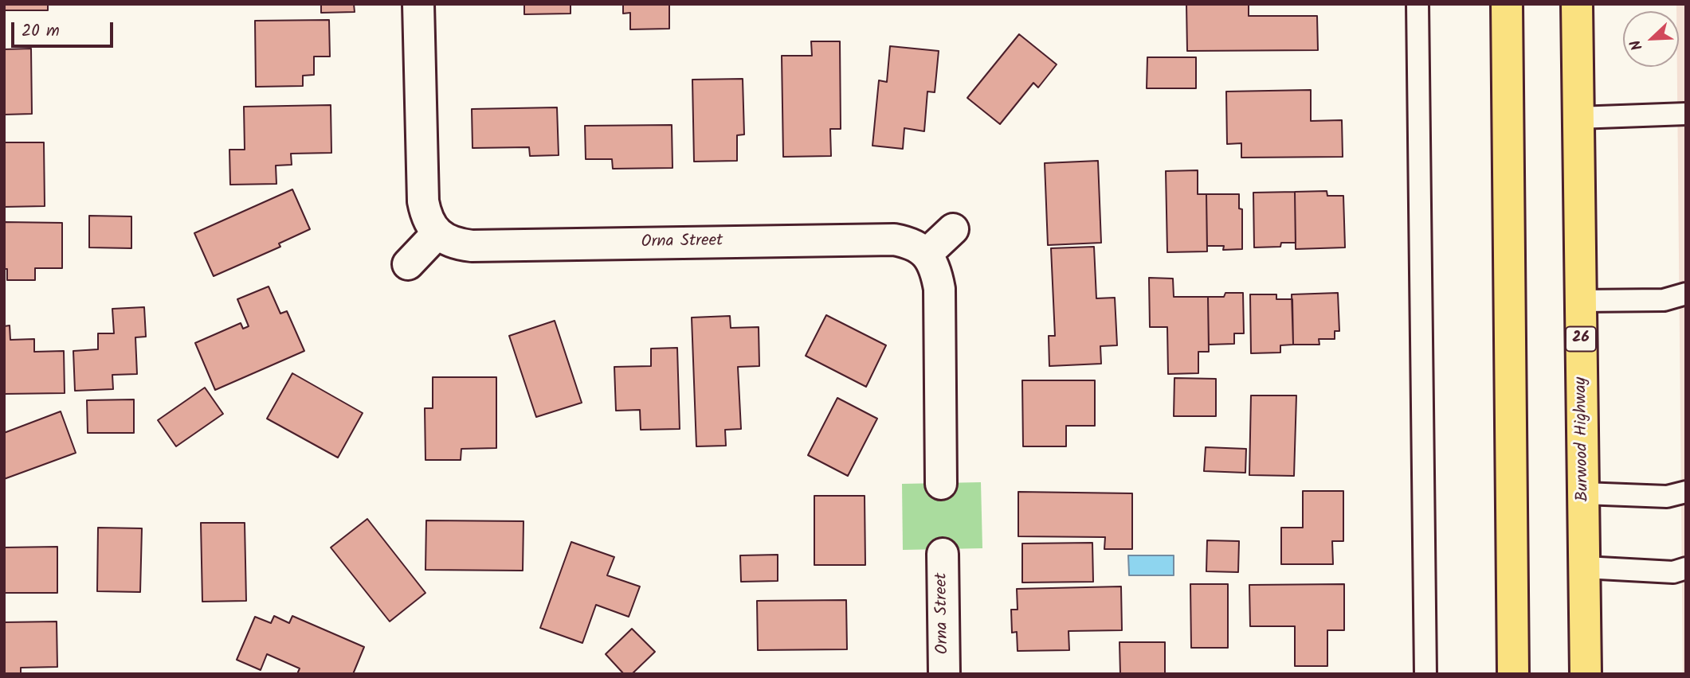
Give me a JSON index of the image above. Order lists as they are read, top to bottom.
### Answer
{
  "streets": {
    "highway": ["26", "Burwood Highway"],
    "street": ["Orna Street"]
  },
  "scale_bar": "20 m",
  "north": "bottom left"
}
